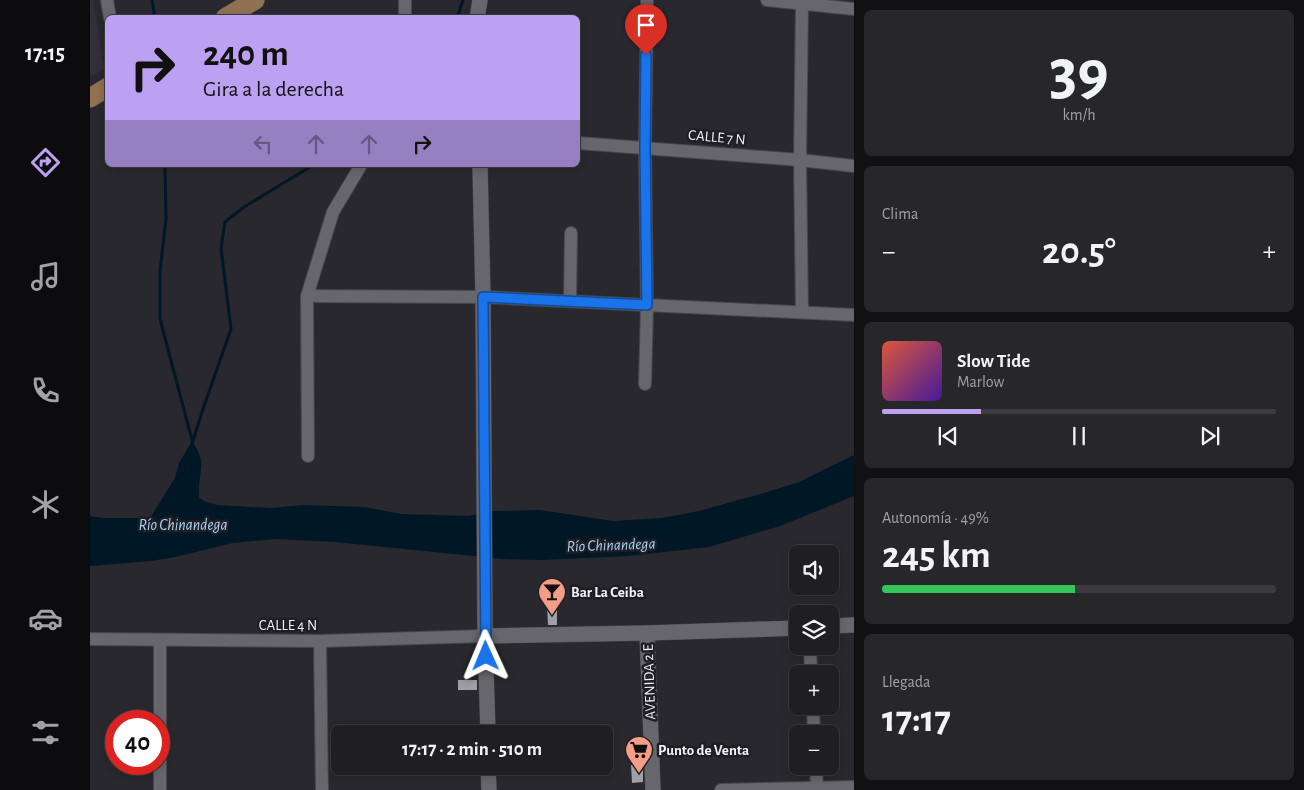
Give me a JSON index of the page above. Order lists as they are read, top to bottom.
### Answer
{
  "streets": {
    "street": ["CALLE 7 N", "CALLE 4 N", "AVENIDA 2 E"]
  },
  "water": ["Río Chinandega"],
  "places": {
    "bar": ["Bar La Ceiba"],
    "supermarket": ["Punto de Venta"]
  },
  "page": {
    "tabs": "17:15",
    "tile": [
      ["39", "km/h"],
      "Clima",
      ["Autonomía · 49%", "245 km"],
      ["Llegada", "17:17"]
    ],
    "turn": ["240 m", "Gira a la derecha"],
    "heat": ["−", "20.5°", "+"],
    "song": ["Slow Tide", "Marlow"],
    "map_buttons": ["+", "−"],
    "limit": "40",
    "trip": "17:17 · 2 min · 510 m"
  }
}
